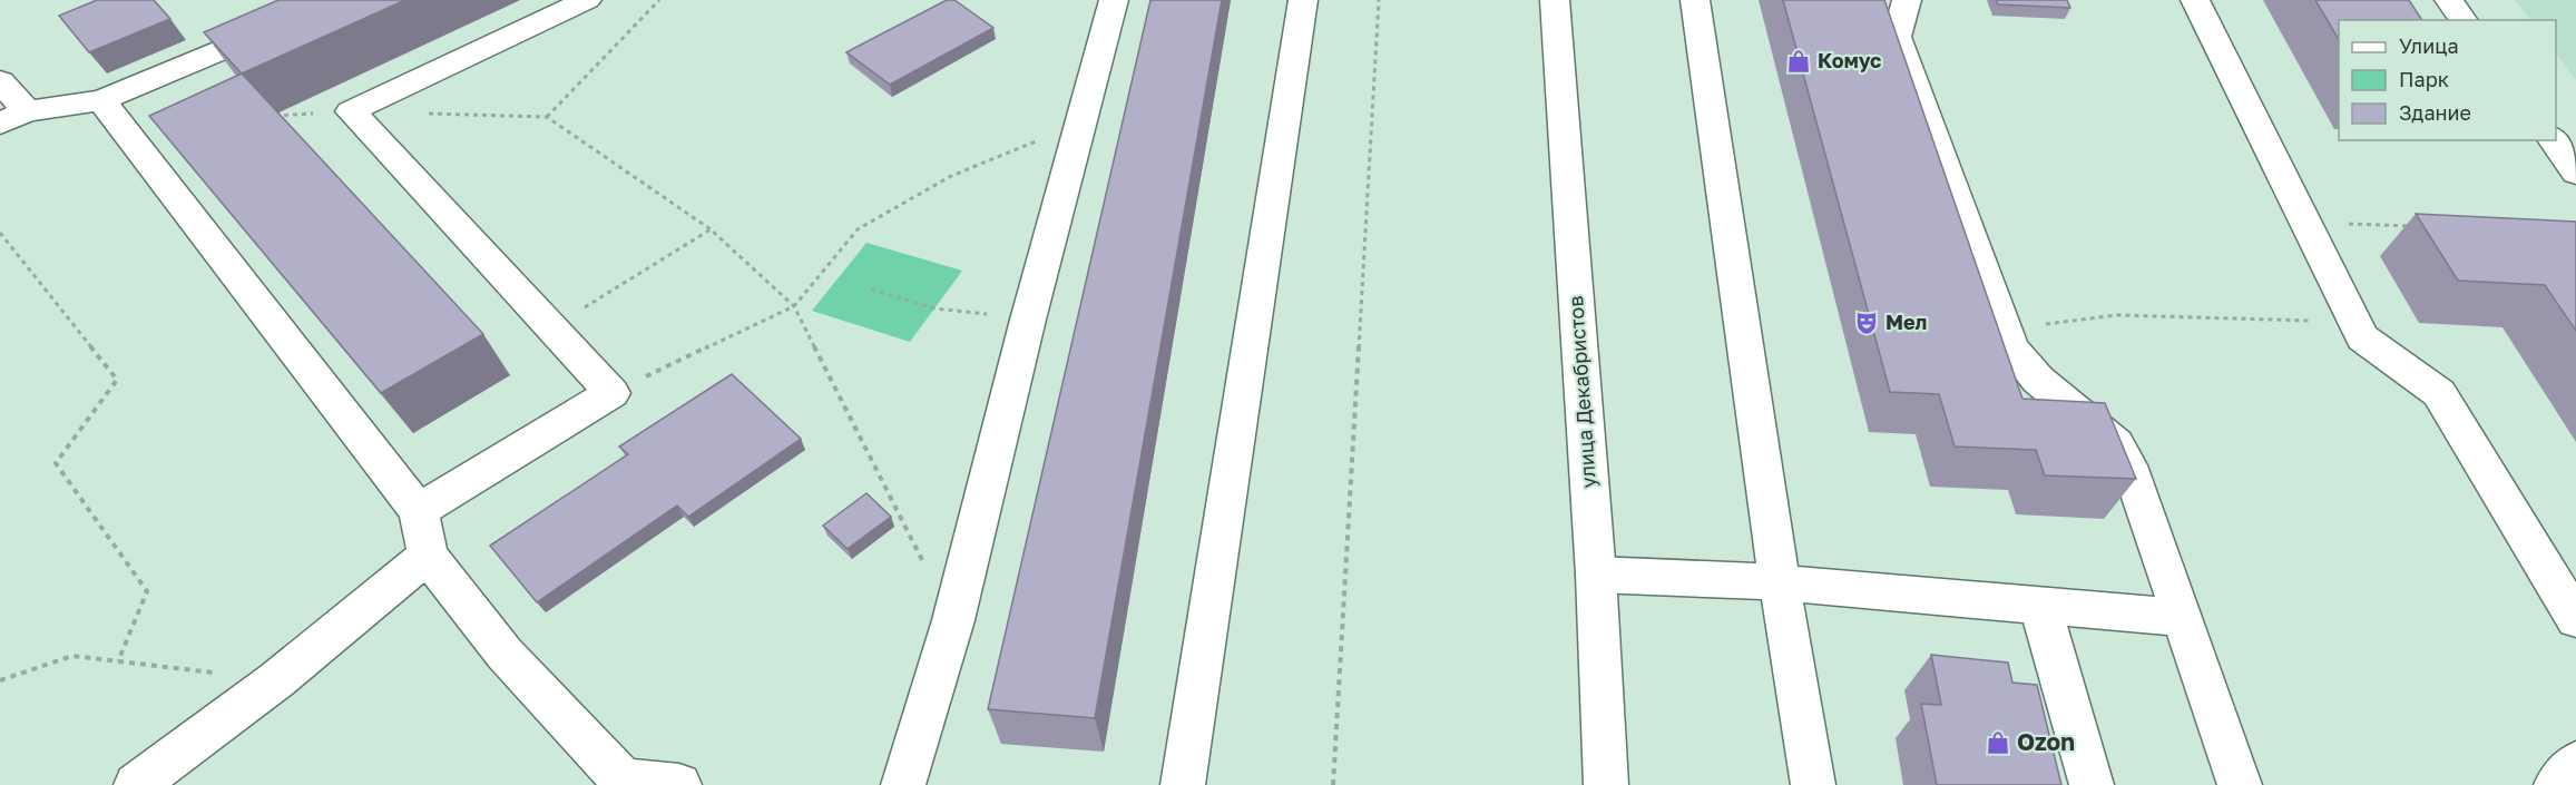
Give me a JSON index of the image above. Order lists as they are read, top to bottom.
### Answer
{
  "streets": {
    "main road": ["улица Декабристов"]
  },
  "places": {
    "shop": ["Комус", "Ozon"],
    "theatre": ["Мел"]
  },
  "legend": ["Улица", "Парк", "Здание"]
}
